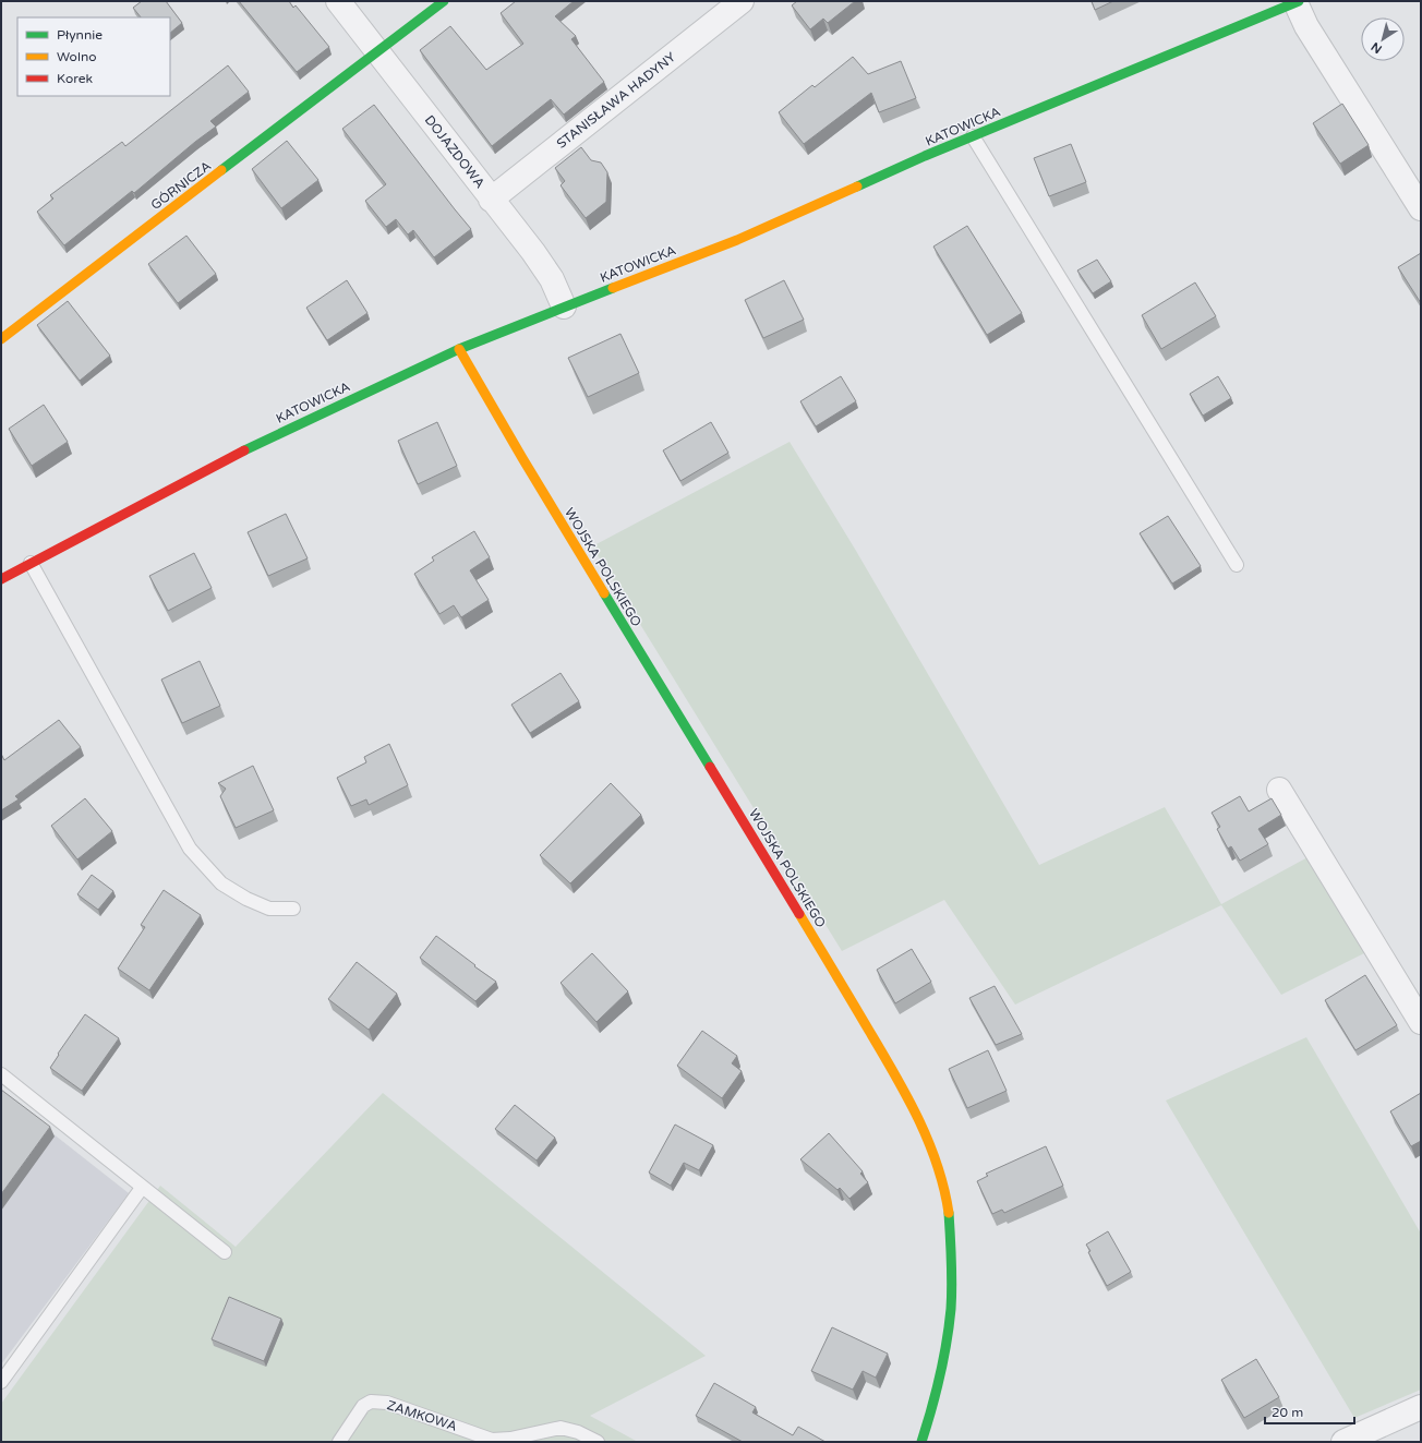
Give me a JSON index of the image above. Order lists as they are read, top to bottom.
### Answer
{
  "streets": {
    "street": [
      "STANISŁAWA HADYNY",
      "KATOWICKA",
      "DOJAZDOWA",
      "GÓRNICZA",
      "WOJSKA POLSKIEGO"
    ],
    "lane": ["ZAMKOWA"]
  },
  "crossings": [
    ["STANISŁAWA HADYNY", "DOJAZDOWA"],
    ["KATOWICKA", "DOJAZDOWA"],
    ["KATOWICKA", "WOJSKA POLSKIEGO"],
    ["DOJAZDOWA", "GÓRNICZA"]
  ],
  "legend": ["Płynnie", "Wolno", "Korek"],
  "scale_bar": "20 m",
  "north": "bottom left"
}
